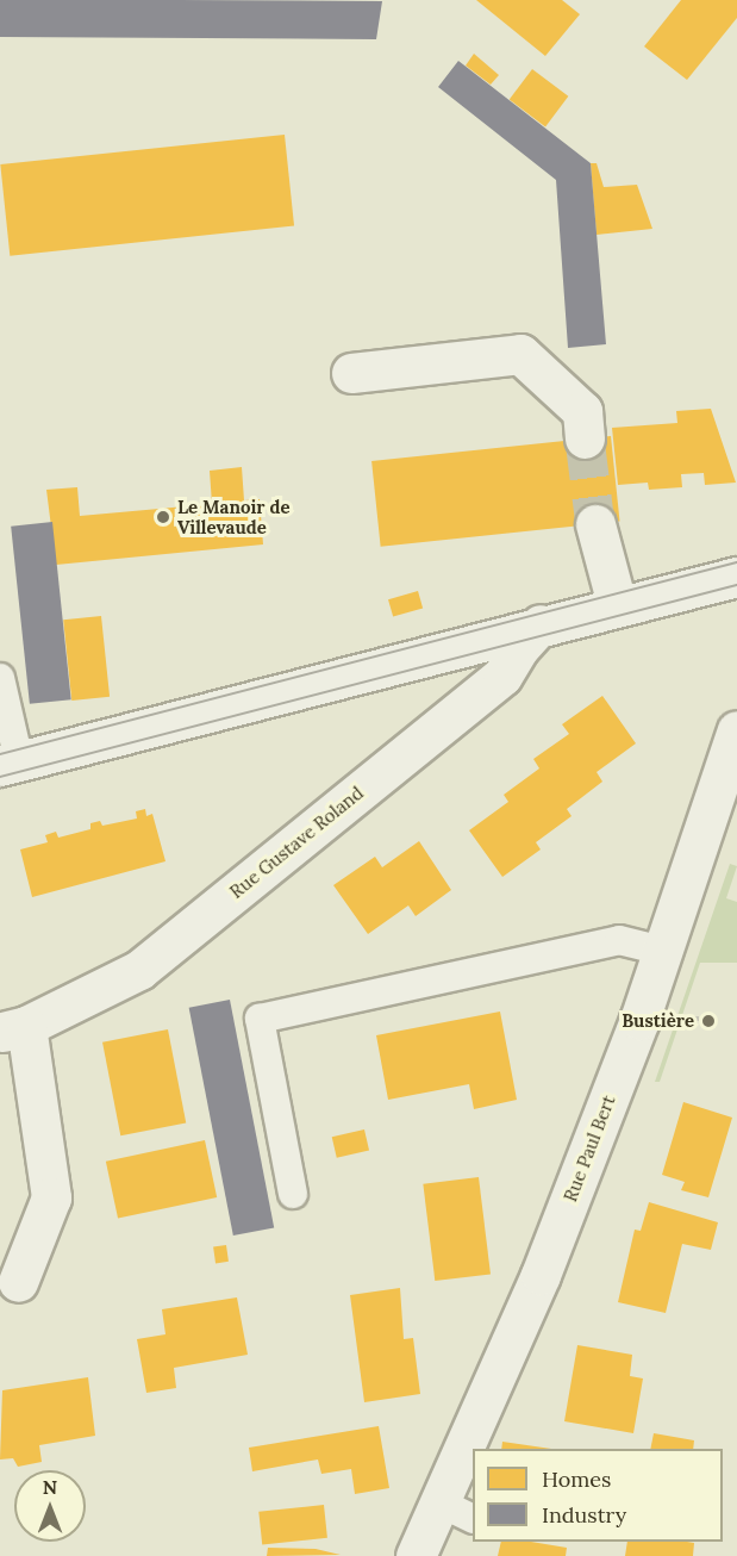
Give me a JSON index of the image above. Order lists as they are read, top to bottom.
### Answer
{
  "streets": {
    "street": ["Rue Gustave Roland", "Rue Paul Bert"]
  },
  "places": ["Le Manoir de Villevaude", "Bustière"],
  "legend": ["Homes", "Industry"],
  "north": "top"
}
